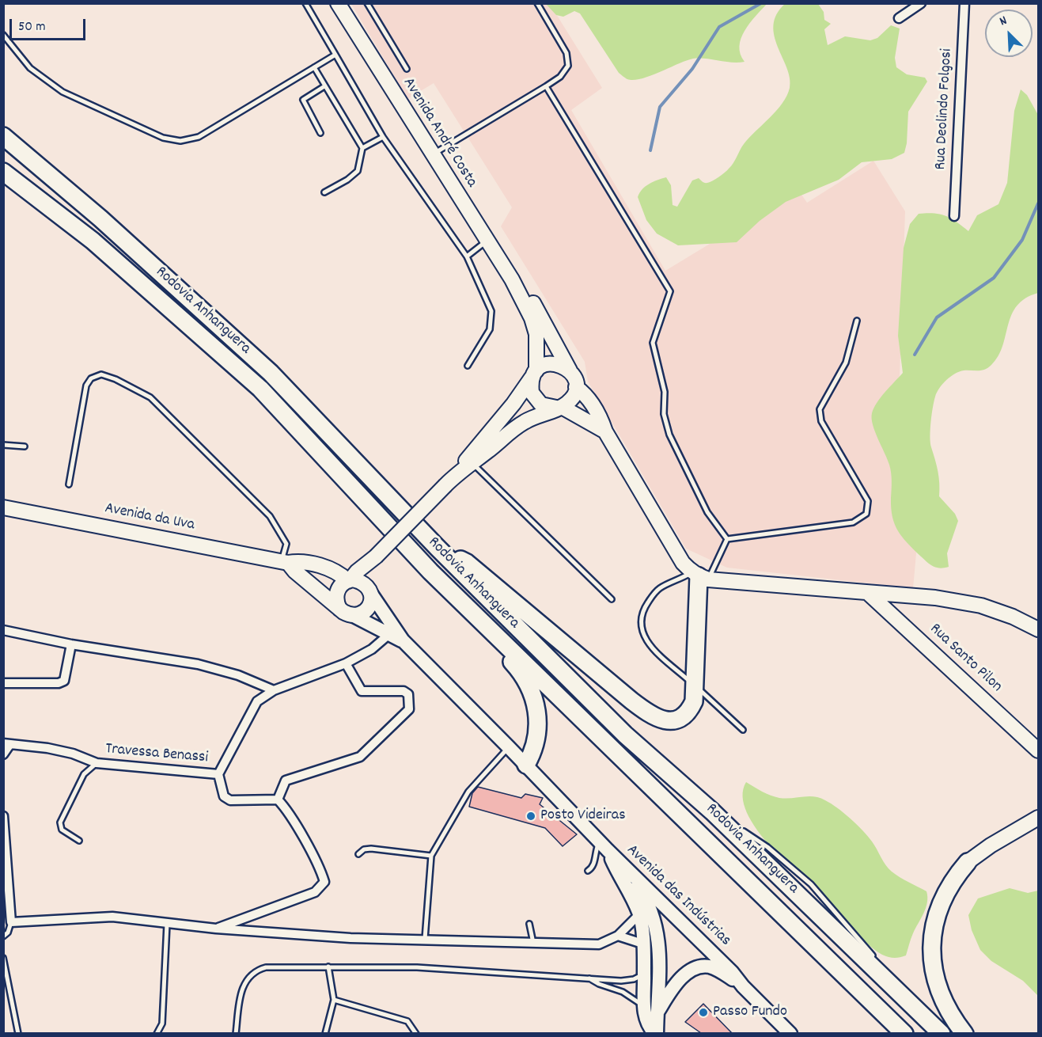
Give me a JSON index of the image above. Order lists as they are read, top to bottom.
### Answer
{
  "streets": {
    "highway": ["Rodovia Anhanguera"],
    "main road": [
      "Avenida André Costa",
      "Avenida da Uva",
      "Rua Santo Pilon",
      "Avenida das Indústrias"
    ],
    "street": ["Rua Deolindo Folgosi", "Travessa Benassi"]
  },
  "crossings": [
    ["Avenida da Uva", "Avenida das Indústrias"]
  ],
  "places": ["Posto Videiras", "Passo Fundo"],
  "scale_bar": "50 m",
  "north": "top left"
}
